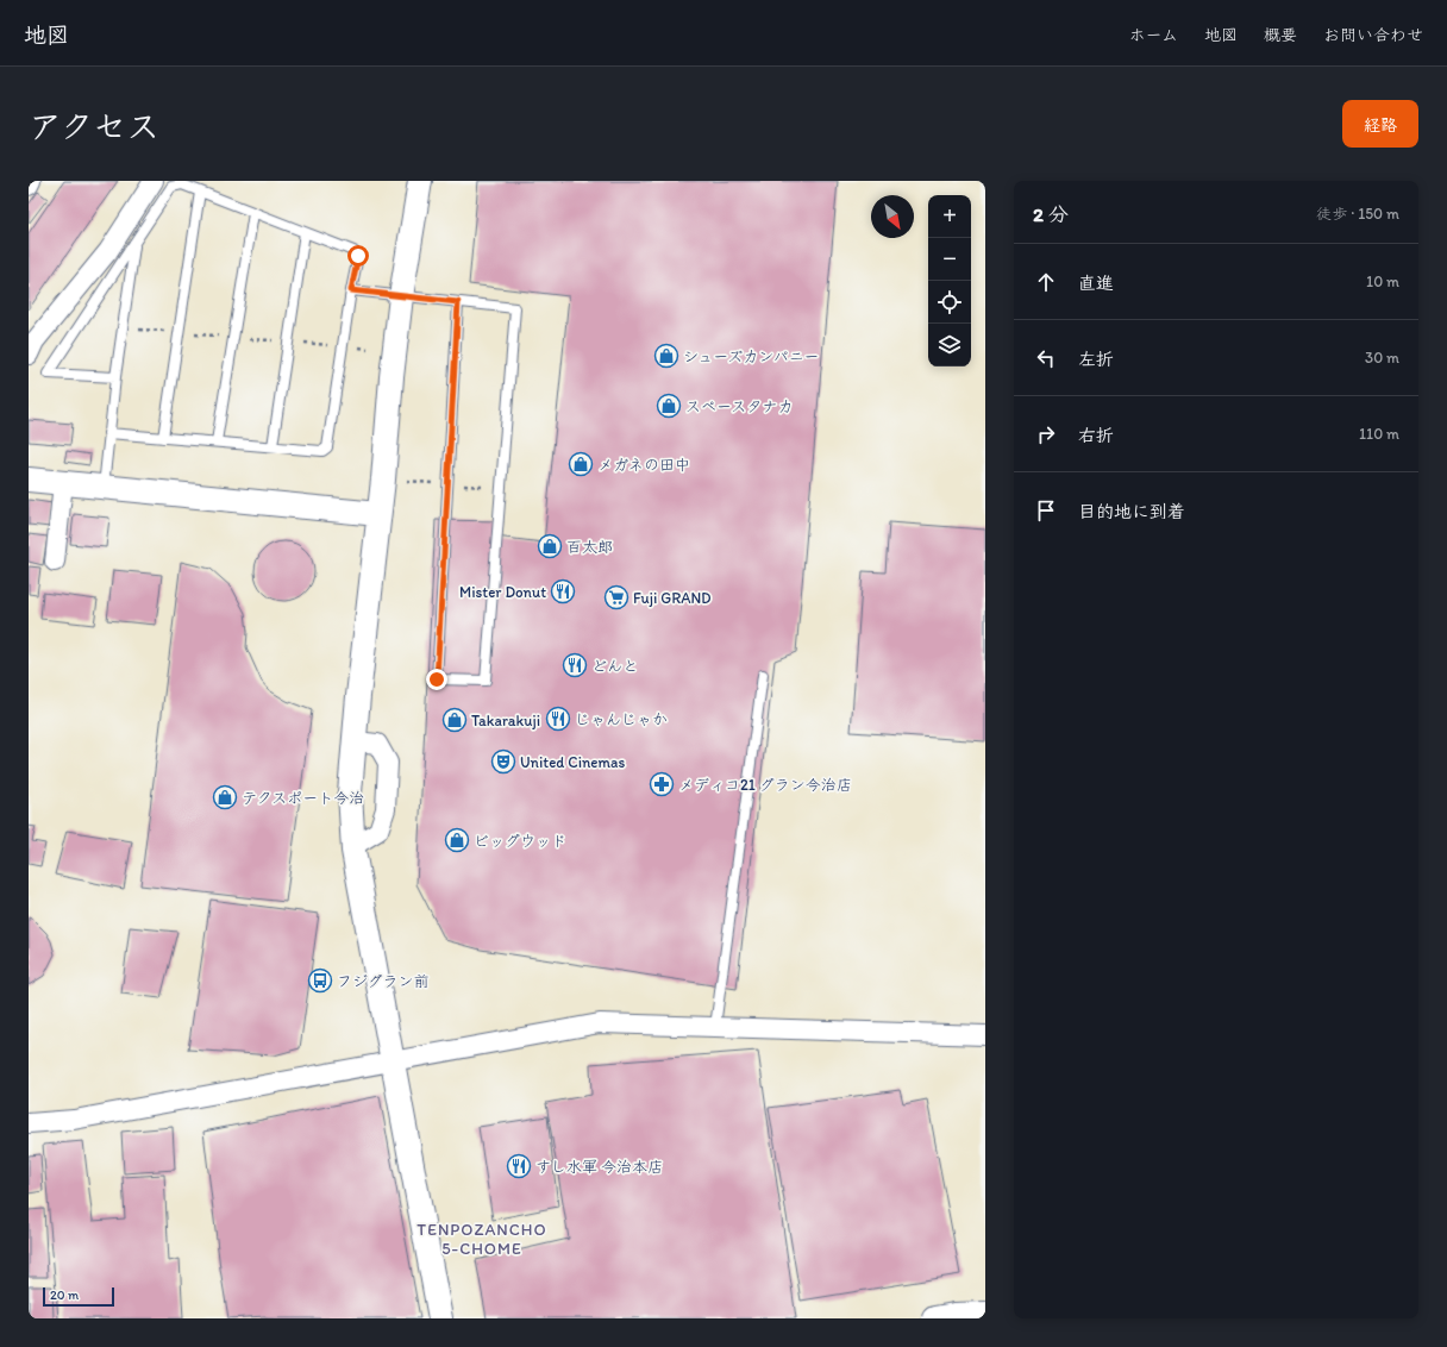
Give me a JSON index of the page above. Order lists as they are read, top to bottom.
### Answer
{
  "districts": ["TENPOZANCHO 5-CHOME"],
  "places": {
    "shop": [
      "シューズカンパニー",
      "スペースタナカ",
      "メガネの田中",
      "百太郎",
      "Takarakuji",
      "テクスポート今治",
      "ビッグウッド"
    ],
    "restaurant": [
      "Mister Donut",
      "どんと",
      "じゃんじゃか",
      "すし水軍 今治本店"
    ],
    "supermarket": ["Fuji GRAND"],
    "theatre": ["United Cinemas"],
    "pharmacy": ["メディコ21 グラン今治店"],
    "bus stop": ["フジグラン前"]
  },
  "scale_bar": "20 m",
  "north": "bottom right",
  "page": {
    "header": "地図",
    "nav": [
      "ホーム",
      "地図",
      "概要",
      "お問い合わせ"
    ],
    "title": "アクセス",
    "buttons": "経路",
    "heading": ["2 分", "徒歩 · 150 m"],
    "map_buttons": ["+", "−"],
    "list": [
      ["直進", "10 m"],
      ["左折", "30 m"],
      ["右折", "110 m"],
      "目的地に到着"
    ],
    "scale": "20 m"
  }
}
